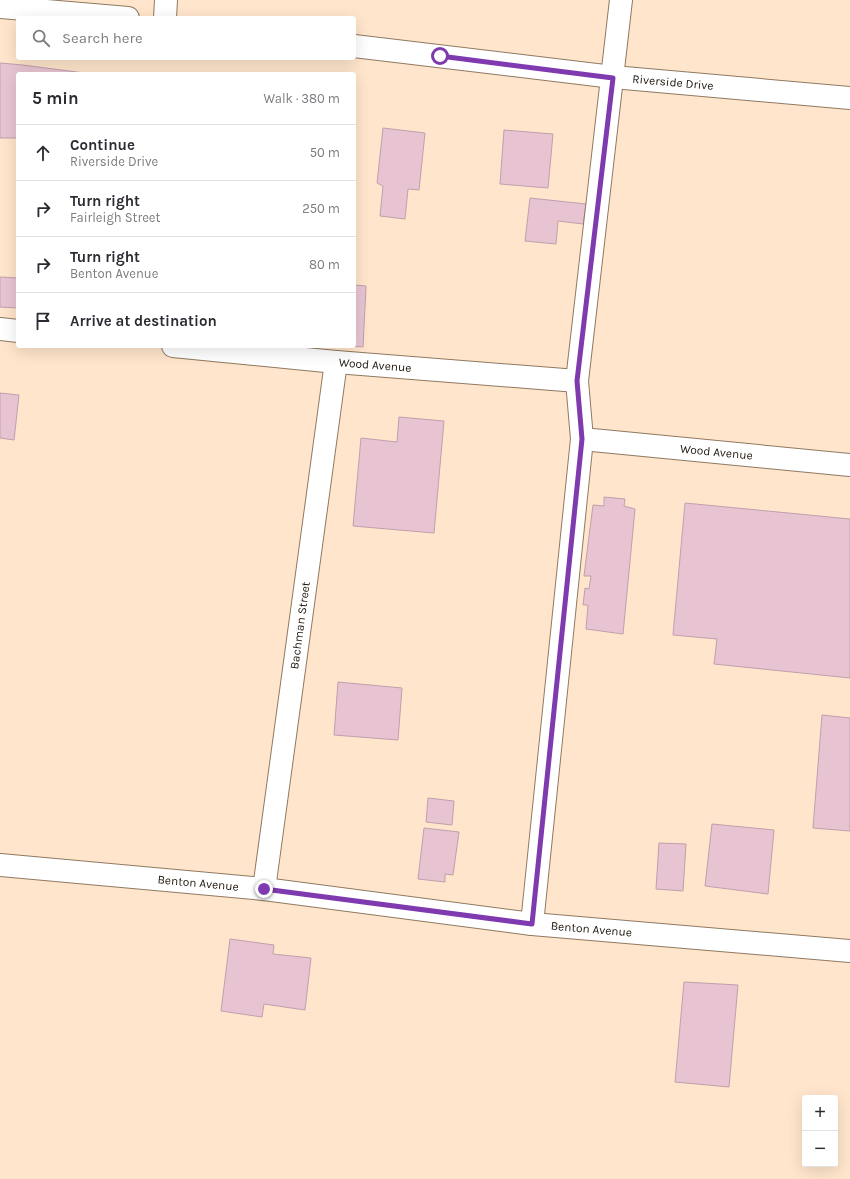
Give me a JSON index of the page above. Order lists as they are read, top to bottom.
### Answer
{
  "streets": {
    "street": [
      "Riverside Drive",
      "Wood Avenue",
      "Bachman Street",
      "Benton Avenue"
    ]
  },
  "crossings": [
    ["Wood Avenue", "Bachman Street"],
    ["Bachman Street", "Benton Avenue"]
  ],
  "page": {
    "search": "Search here",
    "heading": ["5 min", "Walk · 380 m"],
    "list": [
      ["Continue", "Riverside Drive", "50 m"],
      ["Turn right", "Fairleigh Street", "250 m"],
      ["Turn right", "Benton Avenue", "80 m"],
      "Arrive at destination"
    ],
    "map_buttons": ["+", "−"]
  }
}
